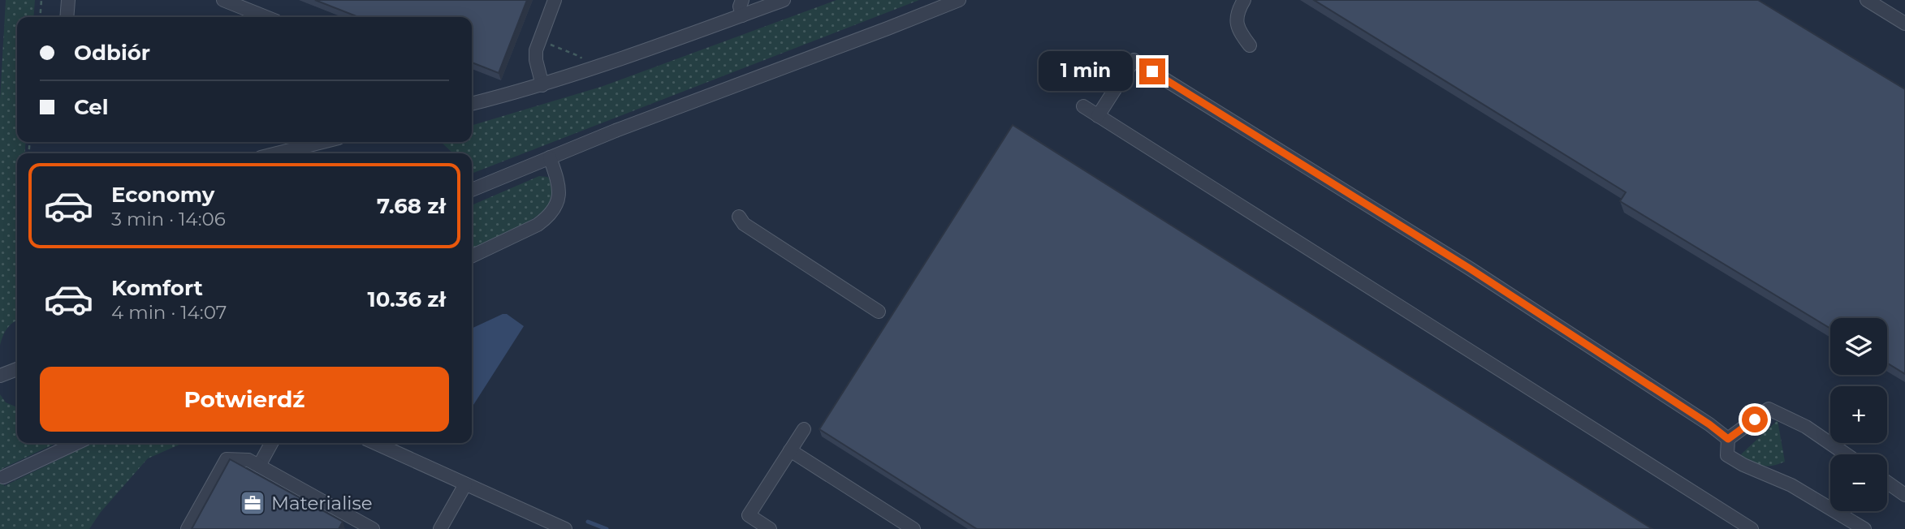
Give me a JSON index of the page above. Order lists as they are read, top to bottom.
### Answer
{
  "places": {
    "office": ["Materialise"]
  },
  "page": {
    "banner": ["Odbiór", "Cel"],
    "bubble": "1 min",
    "list": [
      {
        "name": "Economy",
        "note": "3 min · 14:06",
        "value": "7.68 zł"
      },
      {
        "name": "Komfort",
        "note": "4 min · 14:07",
        "value": "10.36 zł"
      }
    ],
    "map_buttons": ["+", "−"],
    "buttons": "Potwierdź"
  }
}
